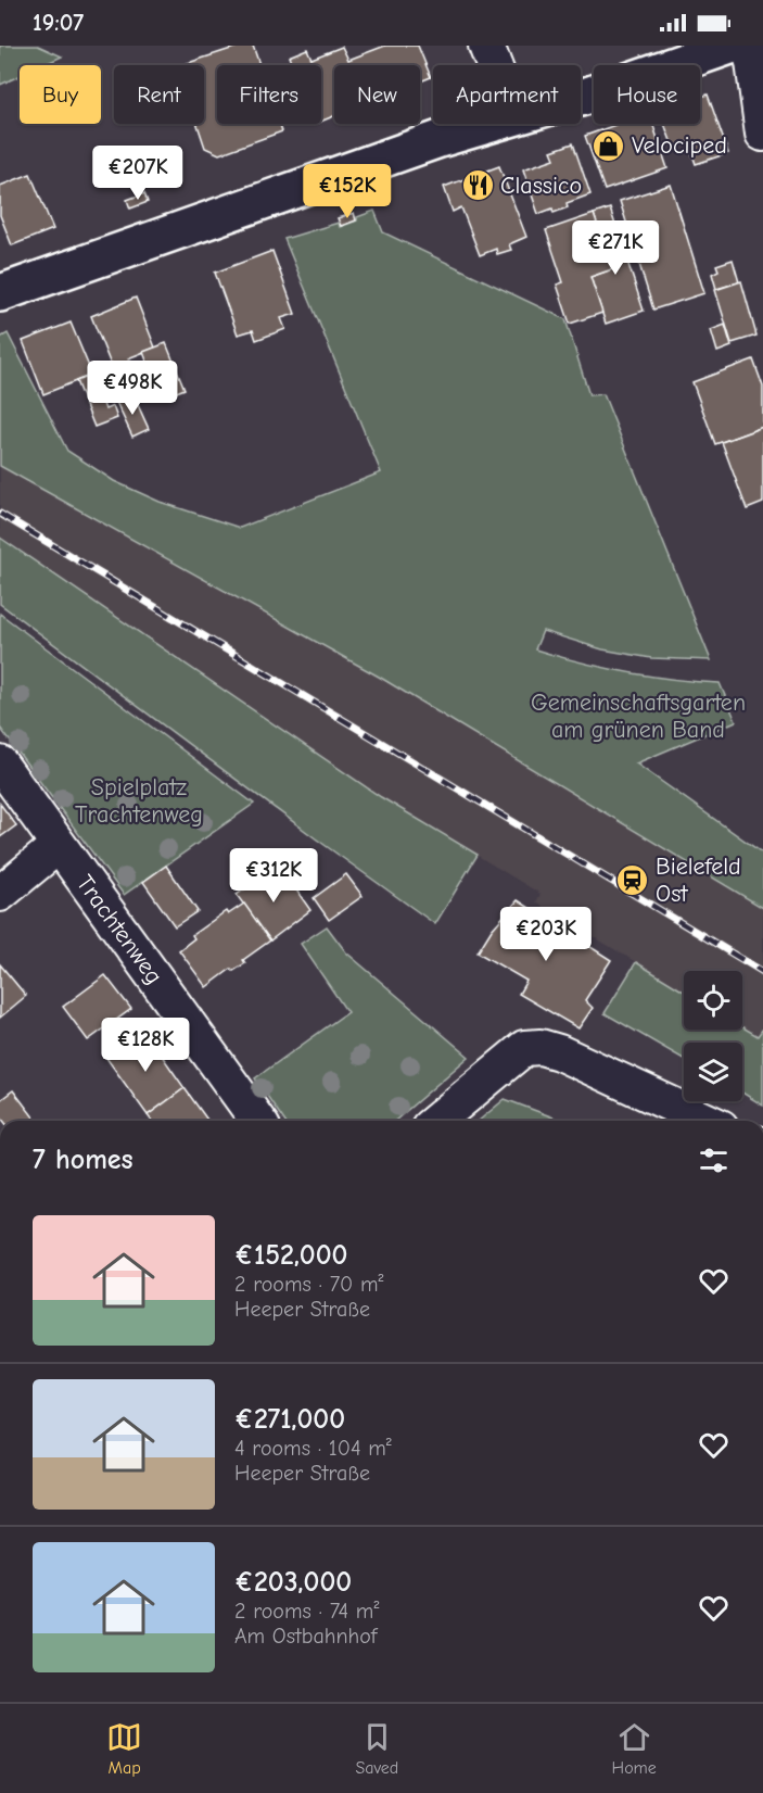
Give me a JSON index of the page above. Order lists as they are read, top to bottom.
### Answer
{
  "streets": {
    "street": ["Trachtenweg"]
  },
  "parks": ["Gemeinschaftsgarten am grünen Band", "Spielplatz Trachtenweg"],
  "places": {
    "shop": ["Velociped"],
    "restaurant": ["Classico"],
    "station": ["Bielefeld Ost"]
  },
  "page": {
    "status": "19:07",
    "chip": [
      "Buy",
      "Rent",
      "Filters",
      "New",
      "Apartment",
      "House"
    ],
    "price": [
      "€207K",
      "€152K",
      "€271K",
      "€498K",
      "€312K",
      "€203K",
      "€128K"
    ],
    "heading": "7 homes",
    "list": [
      {
        "name": "€152,000",
        "note": "2 rooms · 70 m² · Heeper Straße"
      },
      {
        "name": "€271,000",
        "note": "4 rooms · 104 m² · Heeper Straße"
      },
      {
        "name": "€203,000",
        "note": "2 rooms · 74 m² · Am Ostbahnhof"
      }
    ],
    "tabs": ["Map", "Saved", "Home"]
  }
}
